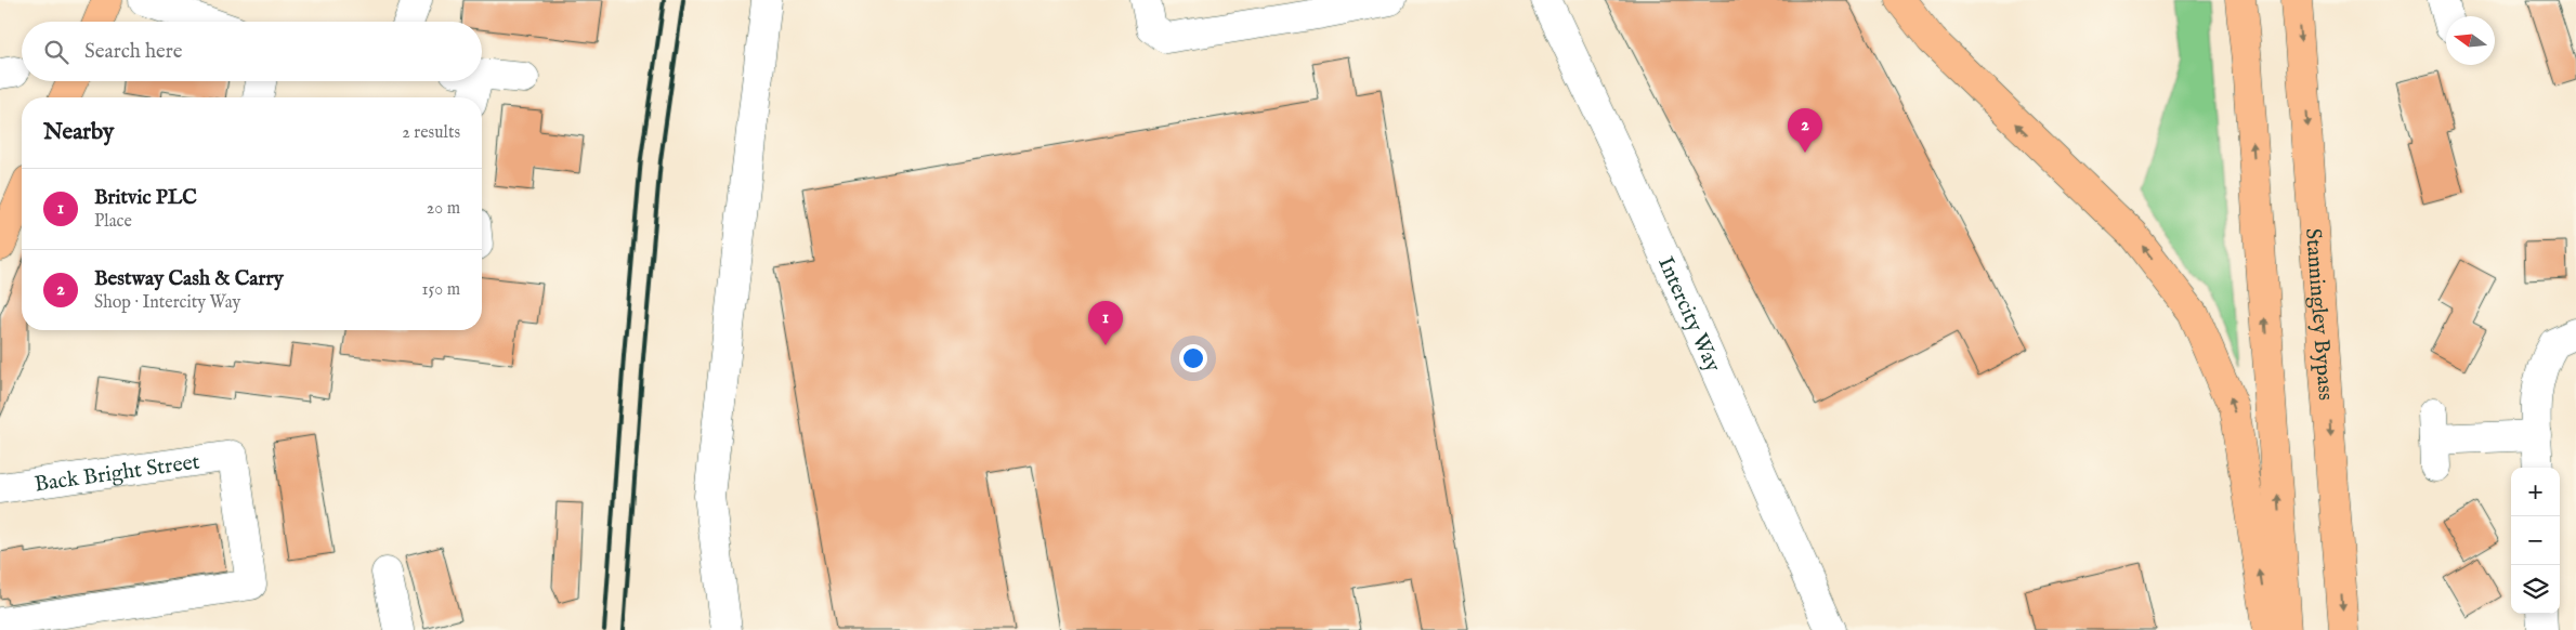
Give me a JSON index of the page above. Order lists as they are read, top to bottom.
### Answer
{
  "streets": {
    "main road": ["Stanningley Bypass"],
    "street": ["Intercity Way", "Back Bright Street"]
  },
  "north": "left",
  "page": {
    "search": "Search here",
    "heading": ["Nearby", "2 results"],
    "pins": ["2", "1"],
    "list": [
      {
        "mark": "1",
        "name": "Britvic PLC",
        "note": "Place",
        "value": "20 m"
      },
      {
        "mark": "2",
        "name": "Bestway Cash & Carry",
        "note": "Shop · Intercity Way",
        "value": "150 m"
      }
    ],
    "map_buttons": ["+", "−"]
  }
}
